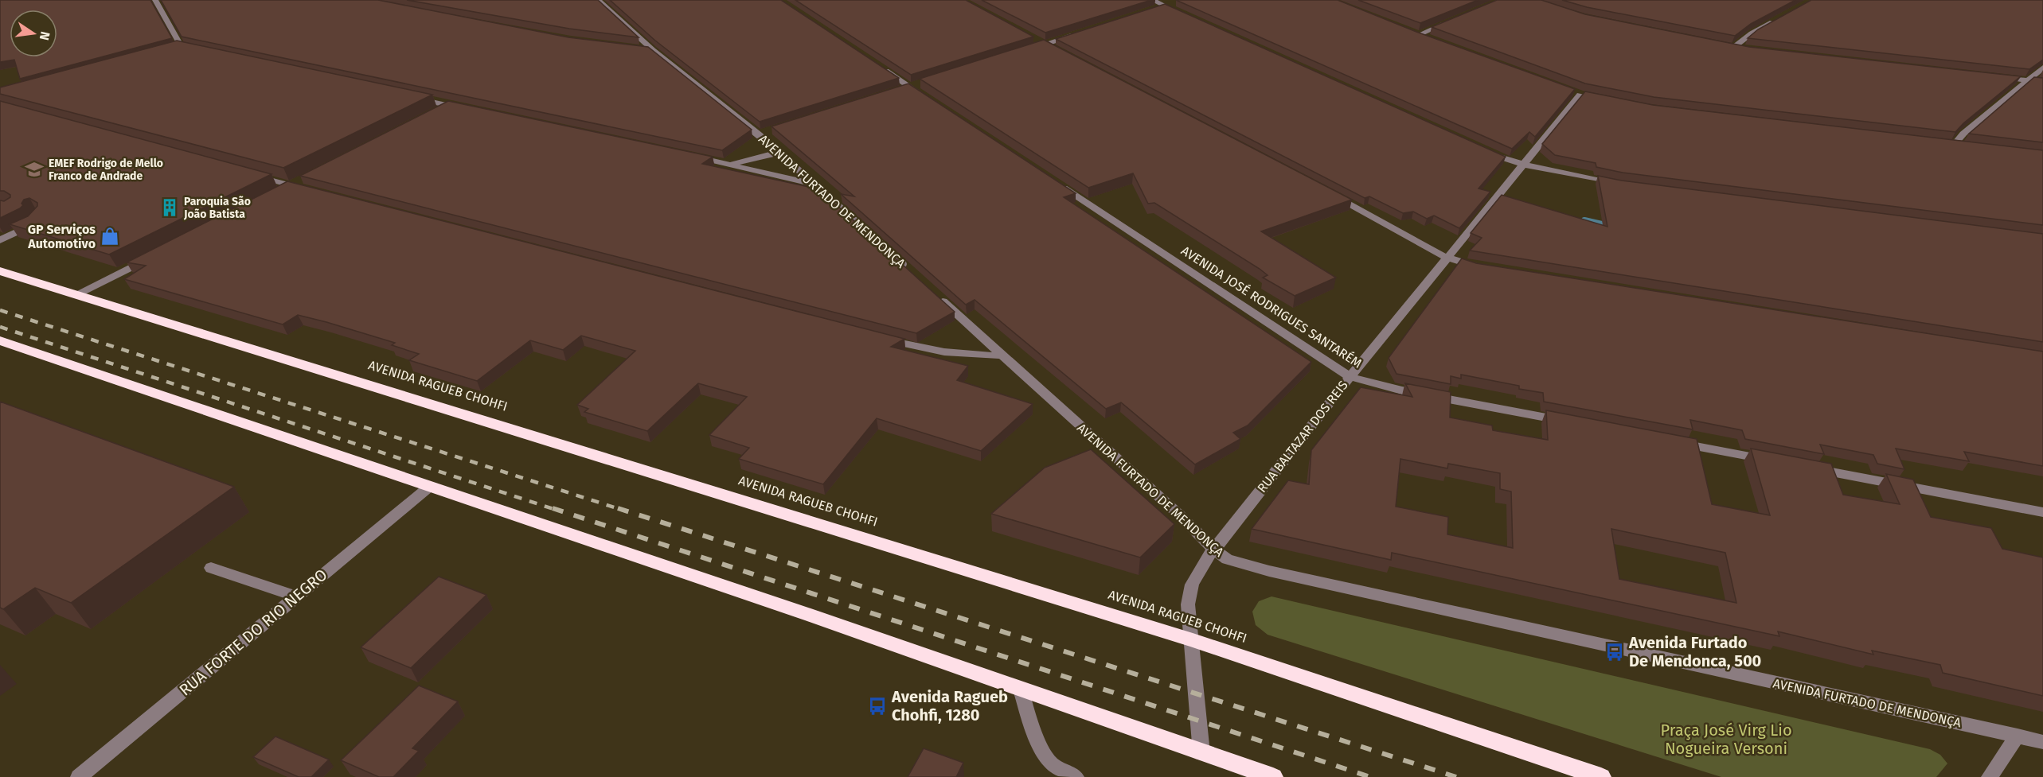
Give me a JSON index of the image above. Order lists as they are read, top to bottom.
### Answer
{
  "streets": {
    "highway": ["AVENIDA RAGUEB CHOHFI"],
    "street": [
      "AVENIDA FURTADO DE MENDONÇA",
      "AVENIDA JOSÉ RODRIGUES SANTARÉM",
      "RUA BALTAZAR DOS REIS",
      "RUA FORTE DO RIO NEGRO"
    ]
  },
  "crossings": [
    ["AVENIDA FURTADO DE MENDONÇA", "RUA BALTAZAR DOS REIS"],
    ["AVENIDA JOSÉ RODRIGUES SANTARÉM", "RUA BALTAZAR DOS REIS"],
    ["AVENIDA RAGUEB CHOHFI", "RUA BALTAZAR DOS REIS"]
  ],
  "parks": ["Praça José Virg Lio Nogueira Versoni"],
  "places": {
    "school or university": ["EMEF Rodrigo de Mello Franco de Andrade"],
    "building": ["Paroquia São João Batista"],
    "shop": ["GP Serviços Automotivo"],
    "bus stop": ["Avenida Furtado De Mendonca, 500", "Avenida Ragueb Chohfi, 1280"]
  },
  "north": "right"
}
